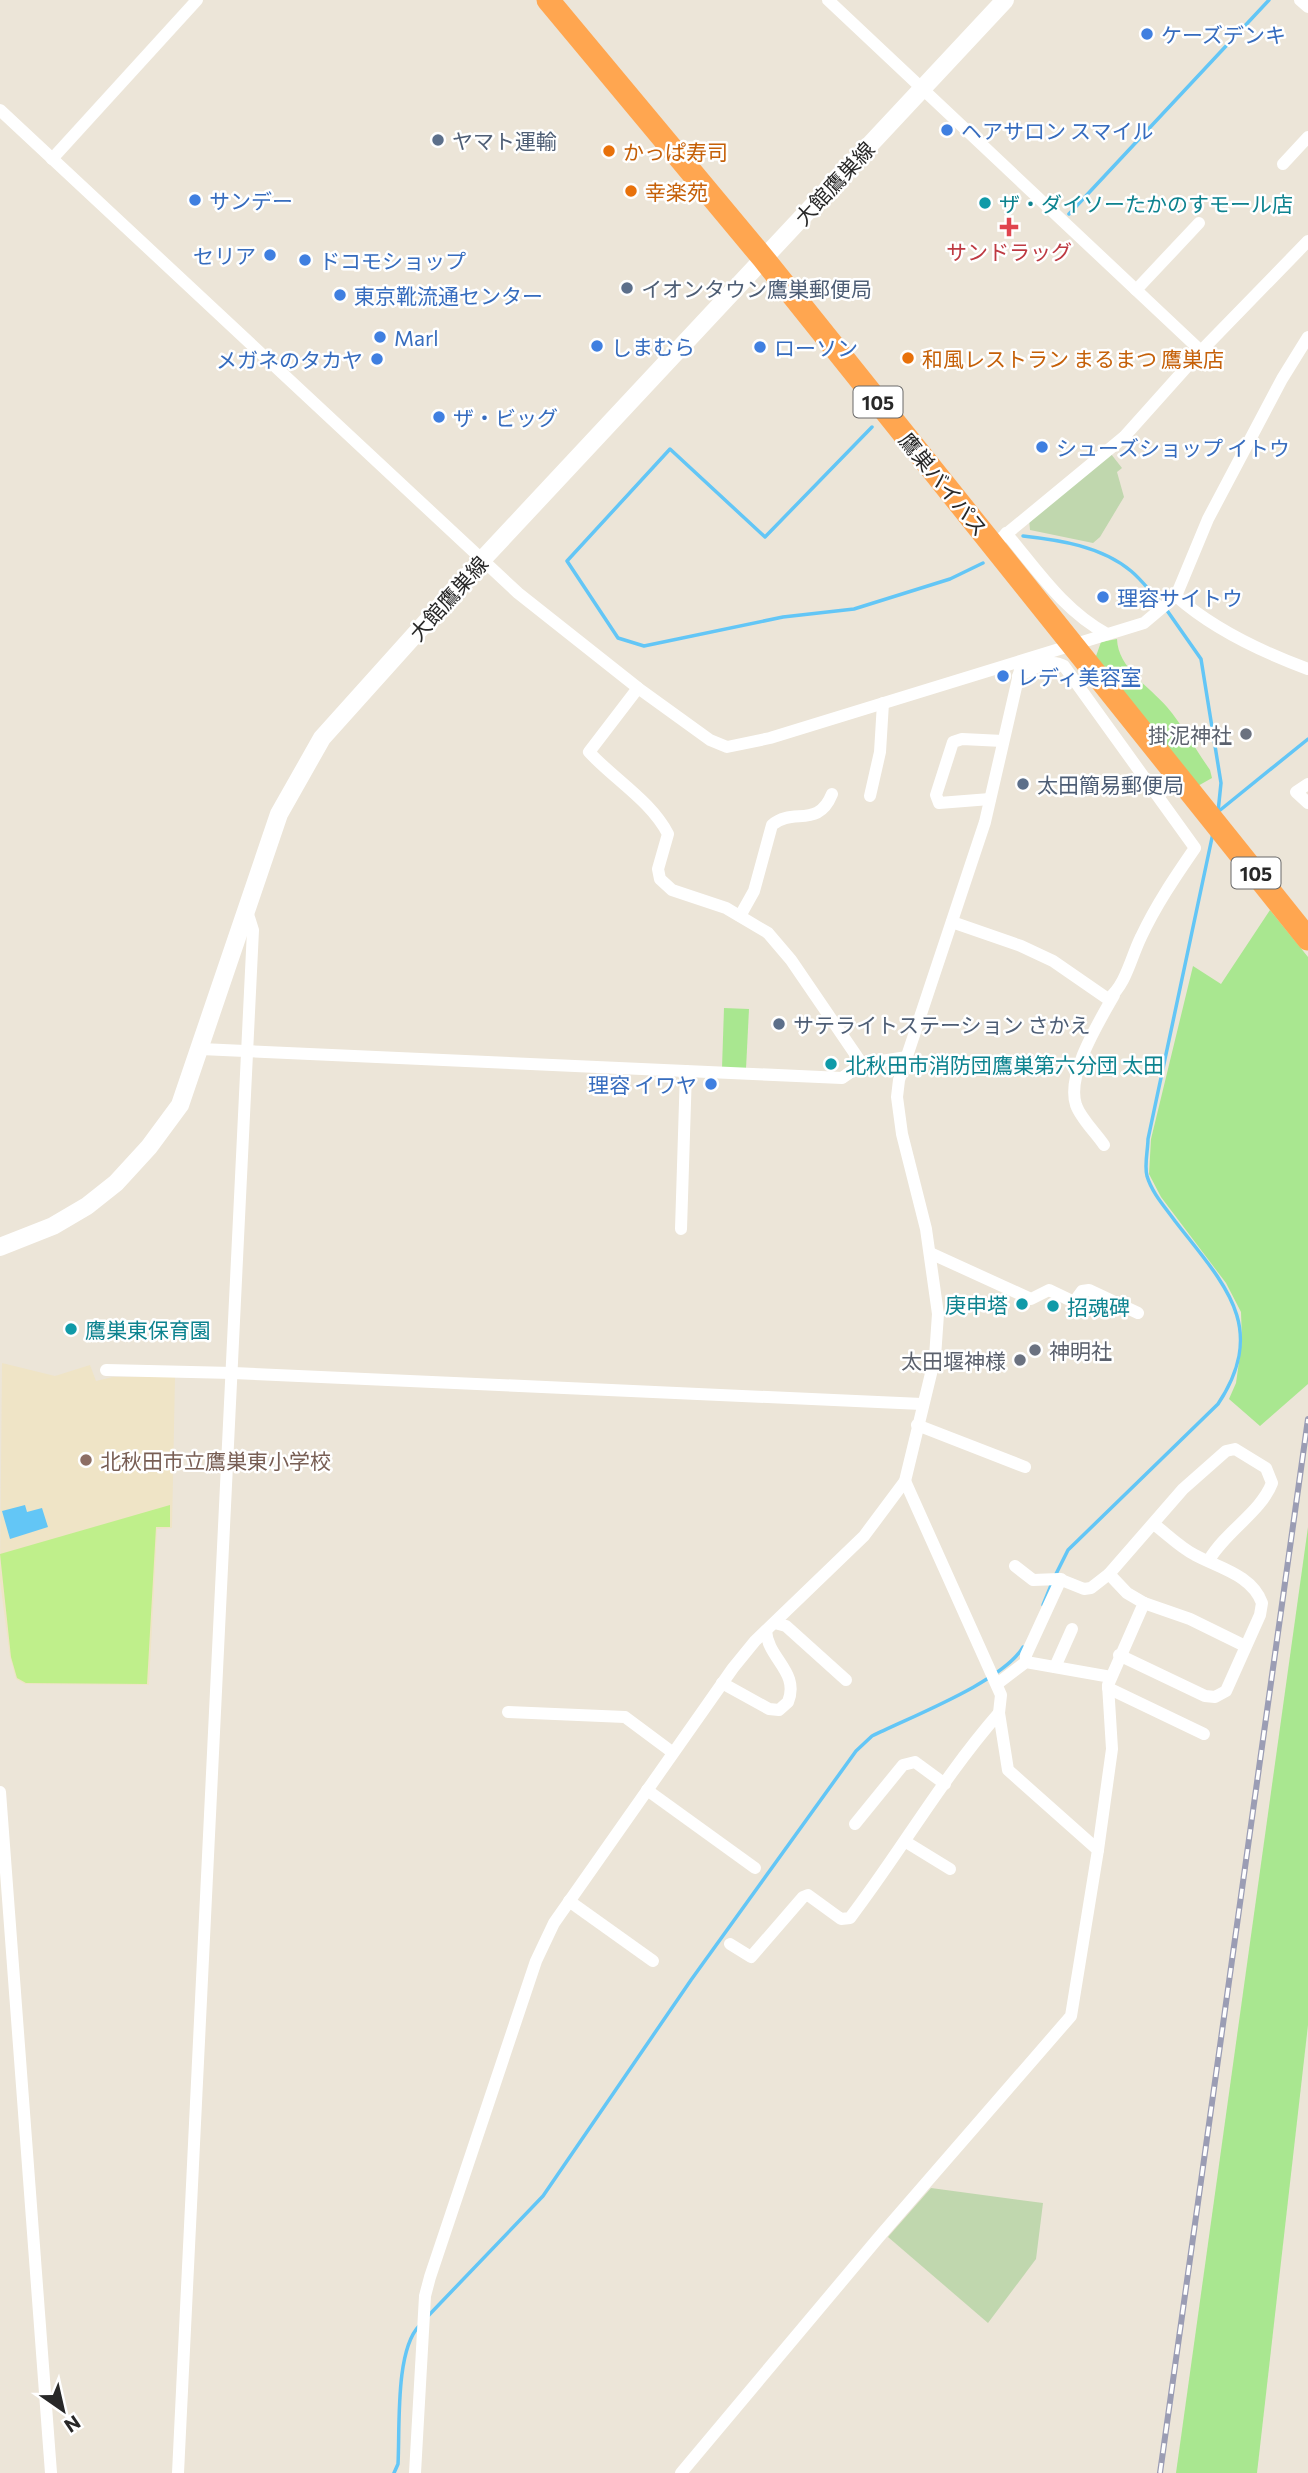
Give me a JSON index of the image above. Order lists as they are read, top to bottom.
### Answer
{
  "streets": {
    "highway": ["105", "鷹巣バイパス"],
    "main road": ["大館鷹巣線"]
  },
  "crossings": [
    ["大館鷹巣線", "鷹巣バイパス"]
  ],
  "places": {
    "other": [
      "ケーズデンキ",
      "ヘアサロン スマイル",
      "ヤマト運輸",
      "かっぱ寿司",
      "幸楽苑",
      "サンデー",
      "ザ・ダイソーたかのすモール店",
      "セリア",
      "ドコモショップ",
      "イオンタウン鷹巣郵便局",
      "東京靴流通センター",
      "Marl",
      "しまむら",
      "ローソン",
      "和風レストラン まるまつ 鷹巣店",
      "メガネのタカヤ",
      "ザ・ビッグ",
      "シューズショップ イトウ",
      "理容サイトウ",
      "レディ美容室",
      "掛泥神社",
      "太田簡易郵便局",
      "サテライトステーション さかえ",
      "北秋田市消防団鷹巣第六分団 太田",
      "理容 イワヤ",
      "庚申塔",
      "招魂碑",
      "鷹巣東保育園",
      "神明社",
      "太田堰神様",
      "北秋田市立鷹巣東小学校"
    ],
    "health": ["サンドラッグ"]
  },
  "north": "bottom right"
}
